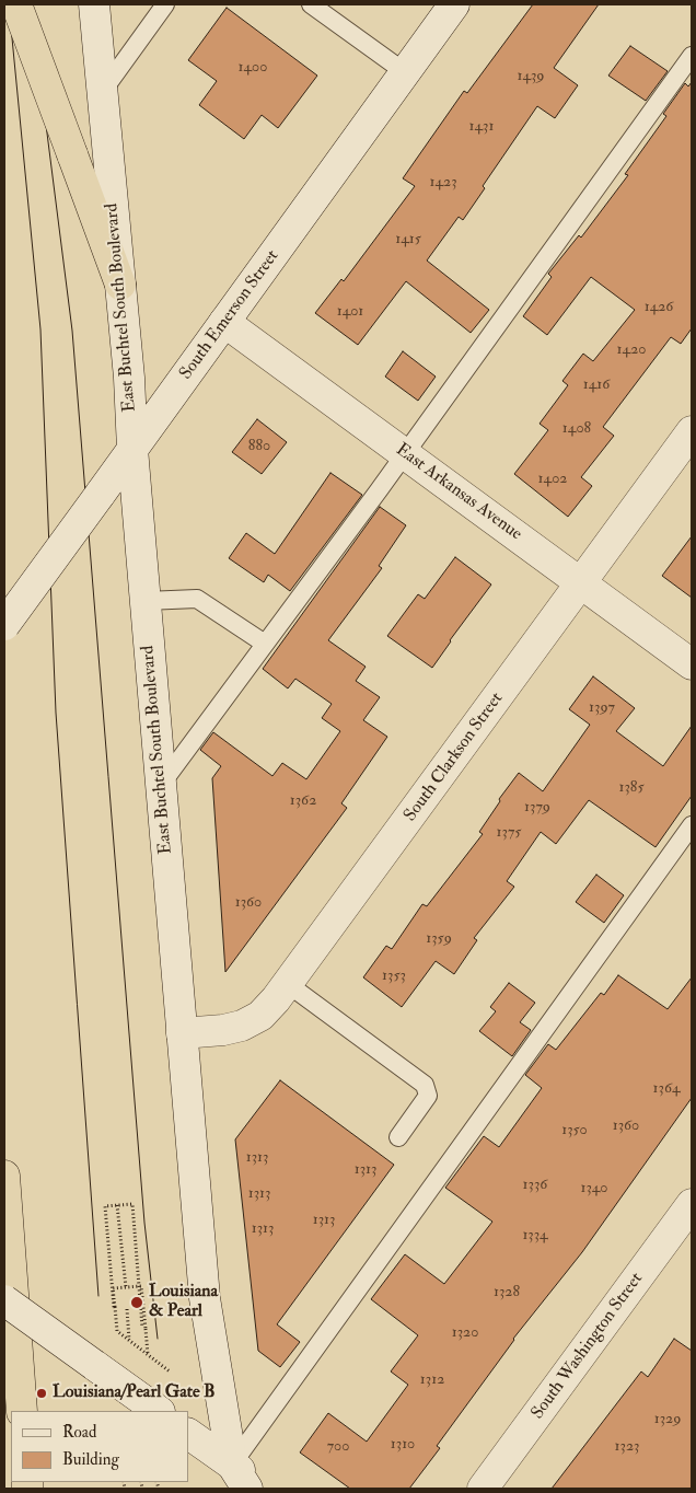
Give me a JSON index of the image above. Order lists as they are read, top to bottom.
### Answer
{
  "streets": {
    "street": [
      "East Buchtel South Boulevard",
      "South Emerson Street",
      "East Arkansas Avenue",
      "South Clarkson Street",
      "South Washington Street"
    ]
  },
  "crossings": [
    ["East Buchtel South Boulevard", "South Emerson Street"],
    ["East Buchtel South Boulevard", "South Clarkson Street"],
    ["South Emerson Street", "East Arkansas Avenue"],
    ["East Arkansas Avenue", "South Clarkson Street"]
  ],
  "places": ["Louisiana & Pearl", "Louisiana/Pearl Gate B"],
  "house_numbers": [
    "1400",
    "1439",
    "1431",
    "1423",
    "1415",
    "1426",
    "1401",
    "1420",
    "1416",
    "1408",
    "880",
    "1402",
    "1397",
    "1385",
    "1362",
    "1379",
    "1375",
    "1360",
    "1359",
    "1353",
    "1364",
    "1360",
    "1350",
    "1313",
    "1313",
    "1336",
    "1340",
    "1313",
    "1313",
    "1313",
    "1334",
    "1328",
    "1320",
    "1312",
    "1329",
    "1310",
    "700",
    "1323"
  ],
  "legend": ["Road", "Building"]
}
